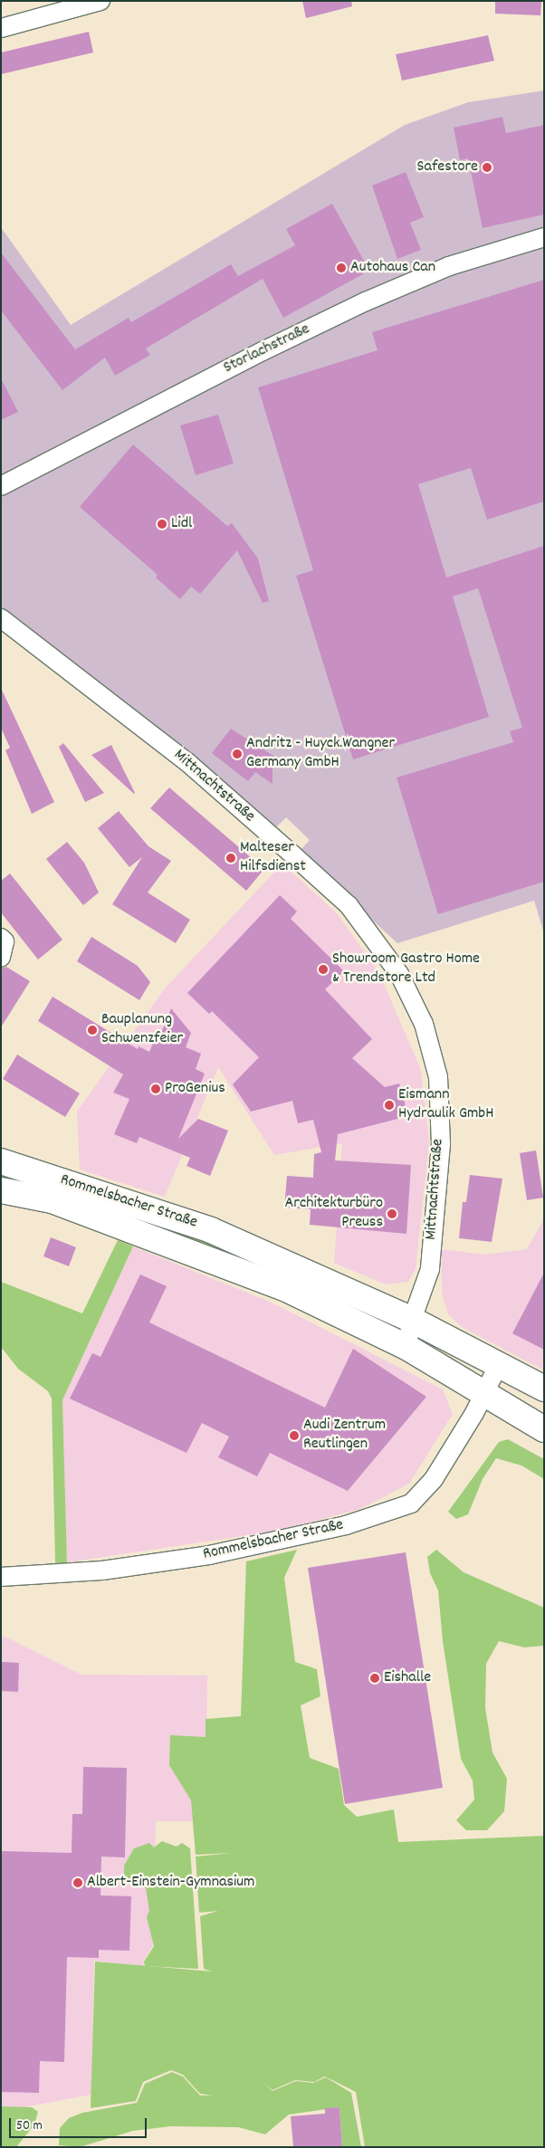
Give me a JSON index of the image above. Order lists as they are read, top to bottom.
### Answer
{
  "streets": {
    "main road": ["Rommelsbacher Straße"],
    "street": ["Storlachstraße", "Mittnachtstraße"]
  },
  "crossings": [
    ["Mittnachtstraße", "Rommelsbacher Straße"]
  ],
  "places": [
    "Safestore",
    "Autohaus Can",
    "Lidl",
    "Andritz - Huyck.Wangner Germany GmbH",
    "Malteser Hilfsdienst",
    "Showroom Gastro Home & Trendstore Ltd",
    "Bauplanung Schwenzfeier",
    "ProGenius",
    "Eismann Hydraulik GmbH",
    "Architekturbüro Preuss",
    "Audi Zentrum Reutlingen",
    "Eishalle",
    "Albert-Einstein-Gymnasium"
  ],
  "scale_bar": "50 m"
}
